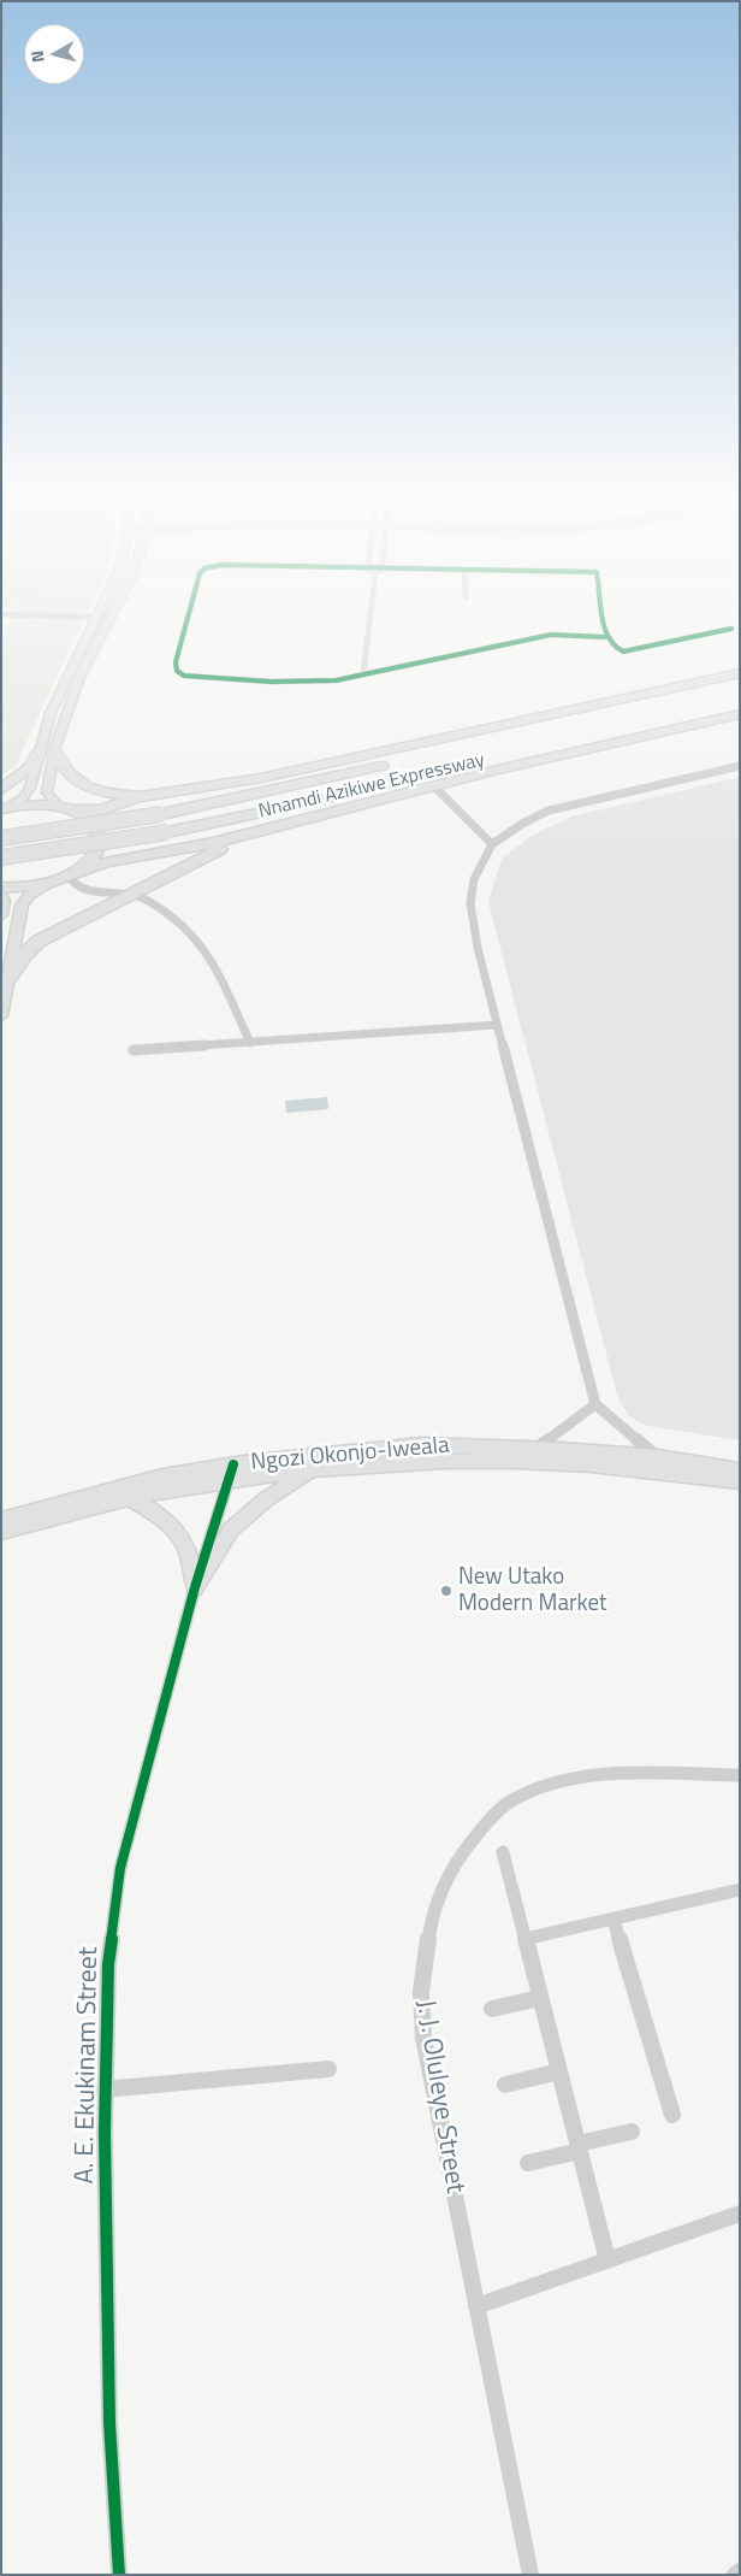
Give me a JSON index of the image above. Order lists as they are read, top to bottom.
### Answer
{
  "streets": {
    "highway": ["Nnamdi Azikiwe Expressway"],
    "main road": ["Ngozi Okonjo-Iweala"],
    "street": ["A. E. Ekukinam Street", "J. J. Oluleye Street"]
  },
  "crossings": [
    ["Ngozi Okonjo-Iweala", "A. E. Ekukinam Street"]
  ],
  "places": ["New Utako Modern Market"],
  "north": "left"
}
